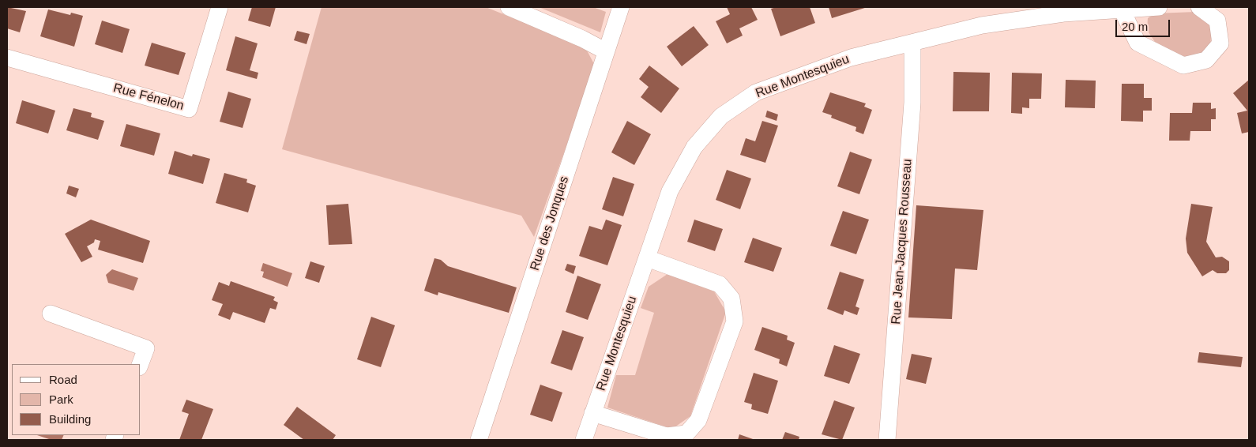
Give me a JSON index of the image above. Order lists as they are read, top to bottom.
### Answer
{
  "streets": {
    "street": [
      "Rue Montesquieu",
      "Rue Fénelon",
      "Rue des Jonques",
      "Rue Jean-Jacques Rousseau"
    ]
  },
  "crossings": [
    ["Rue Montesquieu", "Rue Jean-Jacques Rousseau"]
  ],
  "legend": ["Road", "Park", "Building"],
  "scale_bar": "20 m"
}
